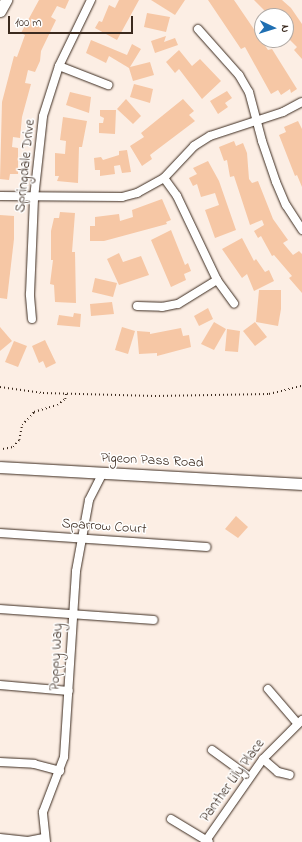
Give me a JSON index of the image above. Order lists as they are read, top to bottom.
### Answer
{
  "streets": {
    "main road": ["Pigeon Pass Road"],
    "street": [
      "Springdale Drive",
      "Sparrow Court",
      "Poppy Way",
      "Panther Lily Place"
    ]
  },
  "crossings": [
    ["Pigeon Pass Road", "Poppy Way"],
    ["Sparrow Court", "Poppy Way"]
  ],
  "scale_bar": "100 m",
  "north": "right"
}
